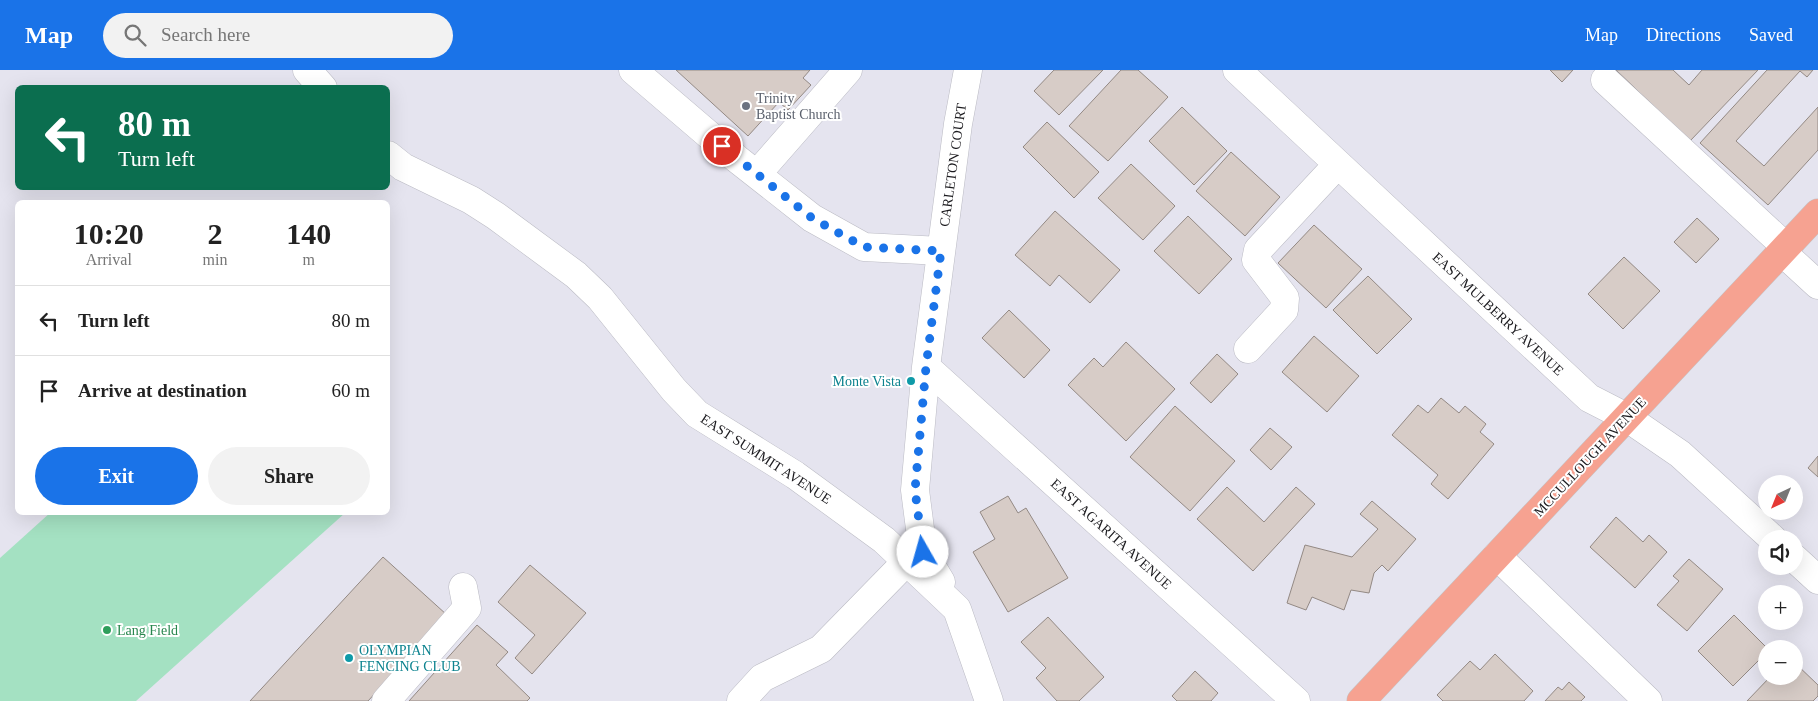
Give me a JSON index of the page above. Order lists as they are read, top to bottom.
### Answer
{
  "streets": {
    "main road": ["MCCULLOUGH AVENUE"],
    "street": [
      "CARLETON COURT",
      "EAST MULBERRY AVENUE",
      "EAST SUMMIT AVENUE",
      "EAST AGARITA AVENUE"
    ]
  },
  "crossings": [
    ["CARLETON COURT", "EAST SUMMIT AVENUE"],
    ["CARLETON COURT", "EAST AGARITA AVENUE"],
    ["EAST MULBERRY AVENUE", "MCCULLOUGH AVENUE"]
  ],
  "places": [
    "Trinity Baptist Church",
    "Monte Vista",
    "Lang Field",
    "OLYMPIAN FENCING CLUB"
  ],
  "north": "bottom left",
  "page": {
    "header": "Map",
    "search": "Search here",
    "nav": ["Map", "Directions", "Saved"],
    "turn": ["80 m", "Turn left"],
    "eta": [
      "10:20",
      "Arrival",
      "2",
      "min",
      "140",
      "m"
    ],
    "list": [
      {
        "name": "Turn left",
        "value": "80 m"
      },
      {
        "name": "Arrive at destination",
        "value": "60 m"
      }
    ],
    "buttons": ["Exit", "Share"],
    "map_buttons": ["+", "−"]
  }
}
